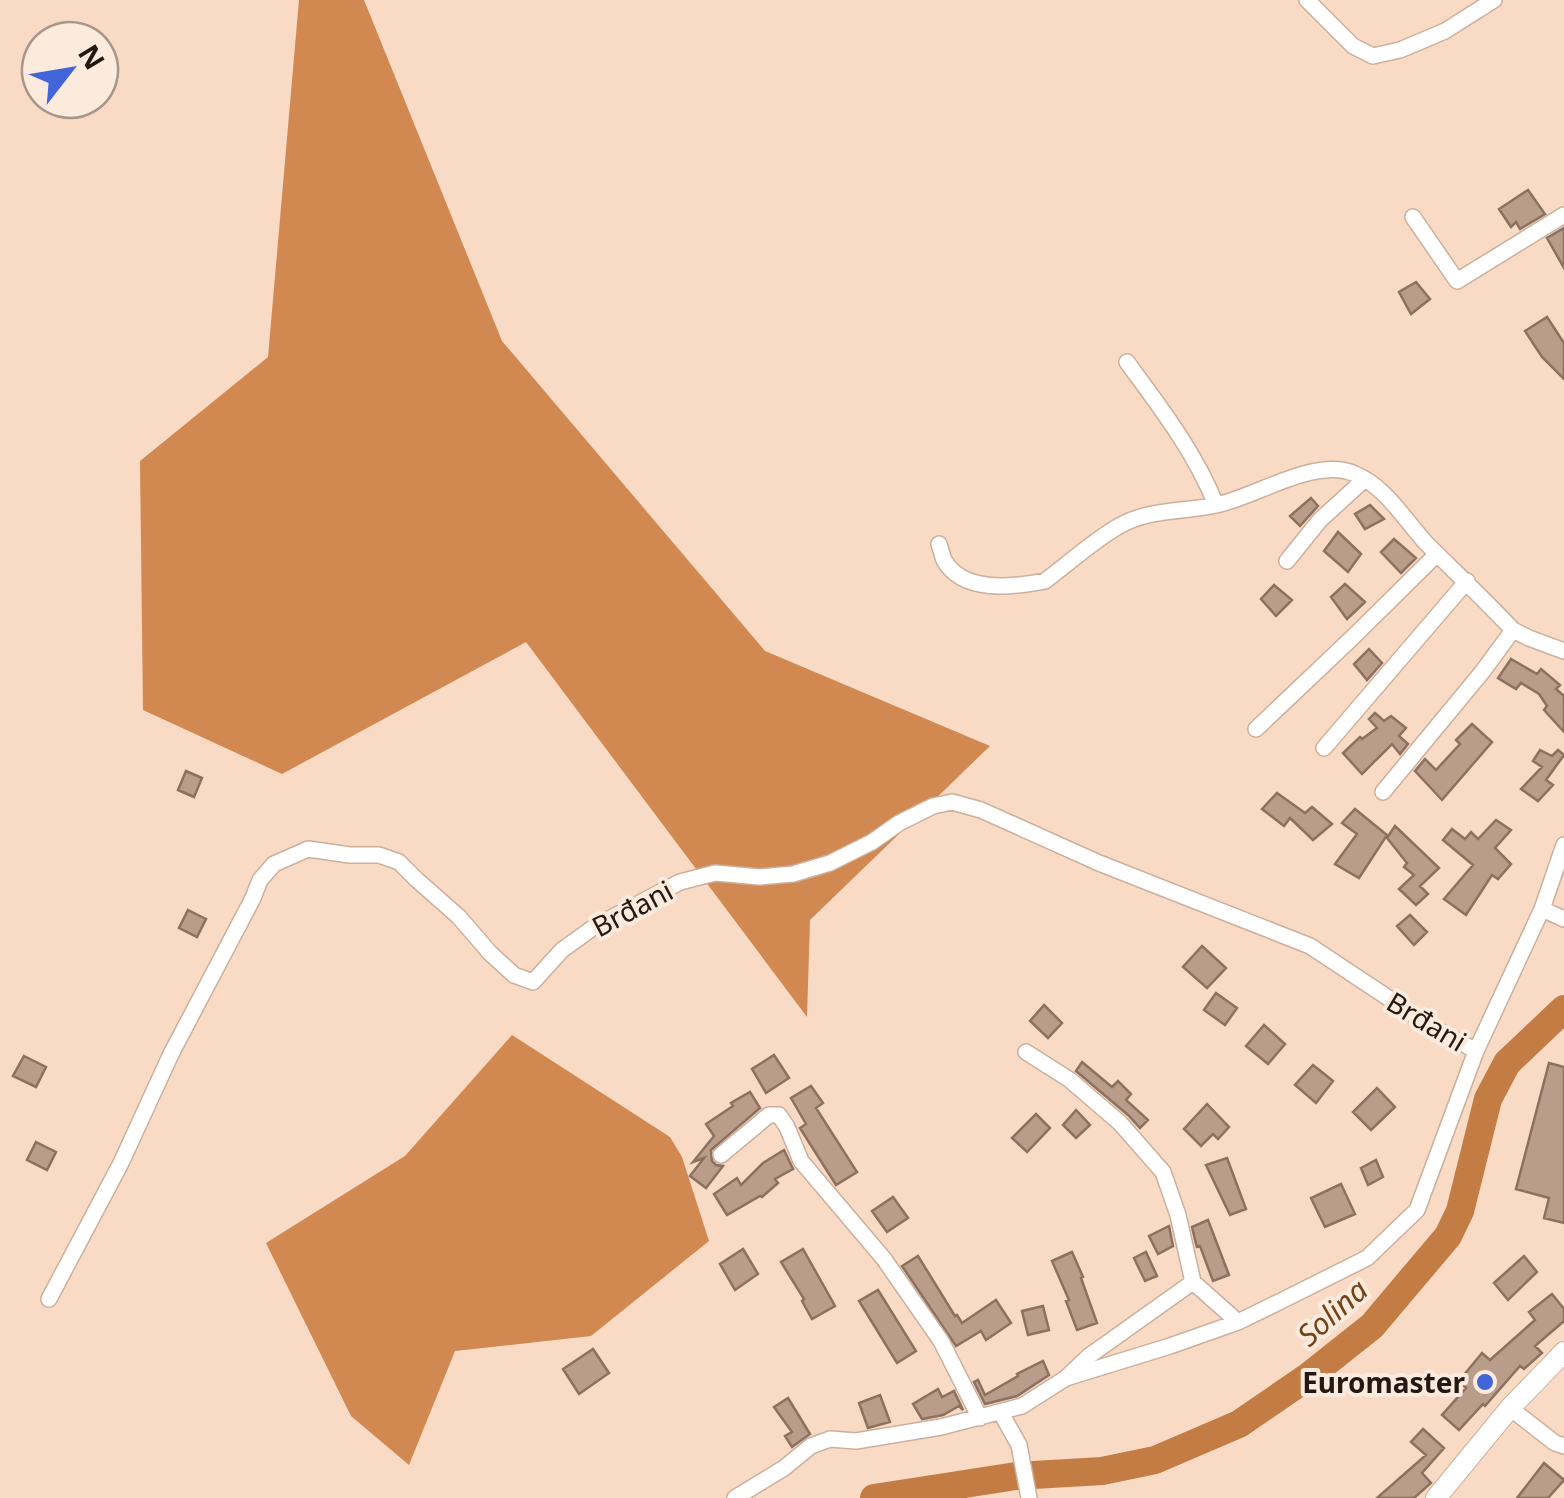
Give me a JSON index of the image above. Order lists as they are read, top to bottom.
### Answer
{
  "streets": {
    "street": ["Brđani"]
  },
  "water": ["Solina"],
  "places": ["Euromaster"],
  "north": "top right"
}
